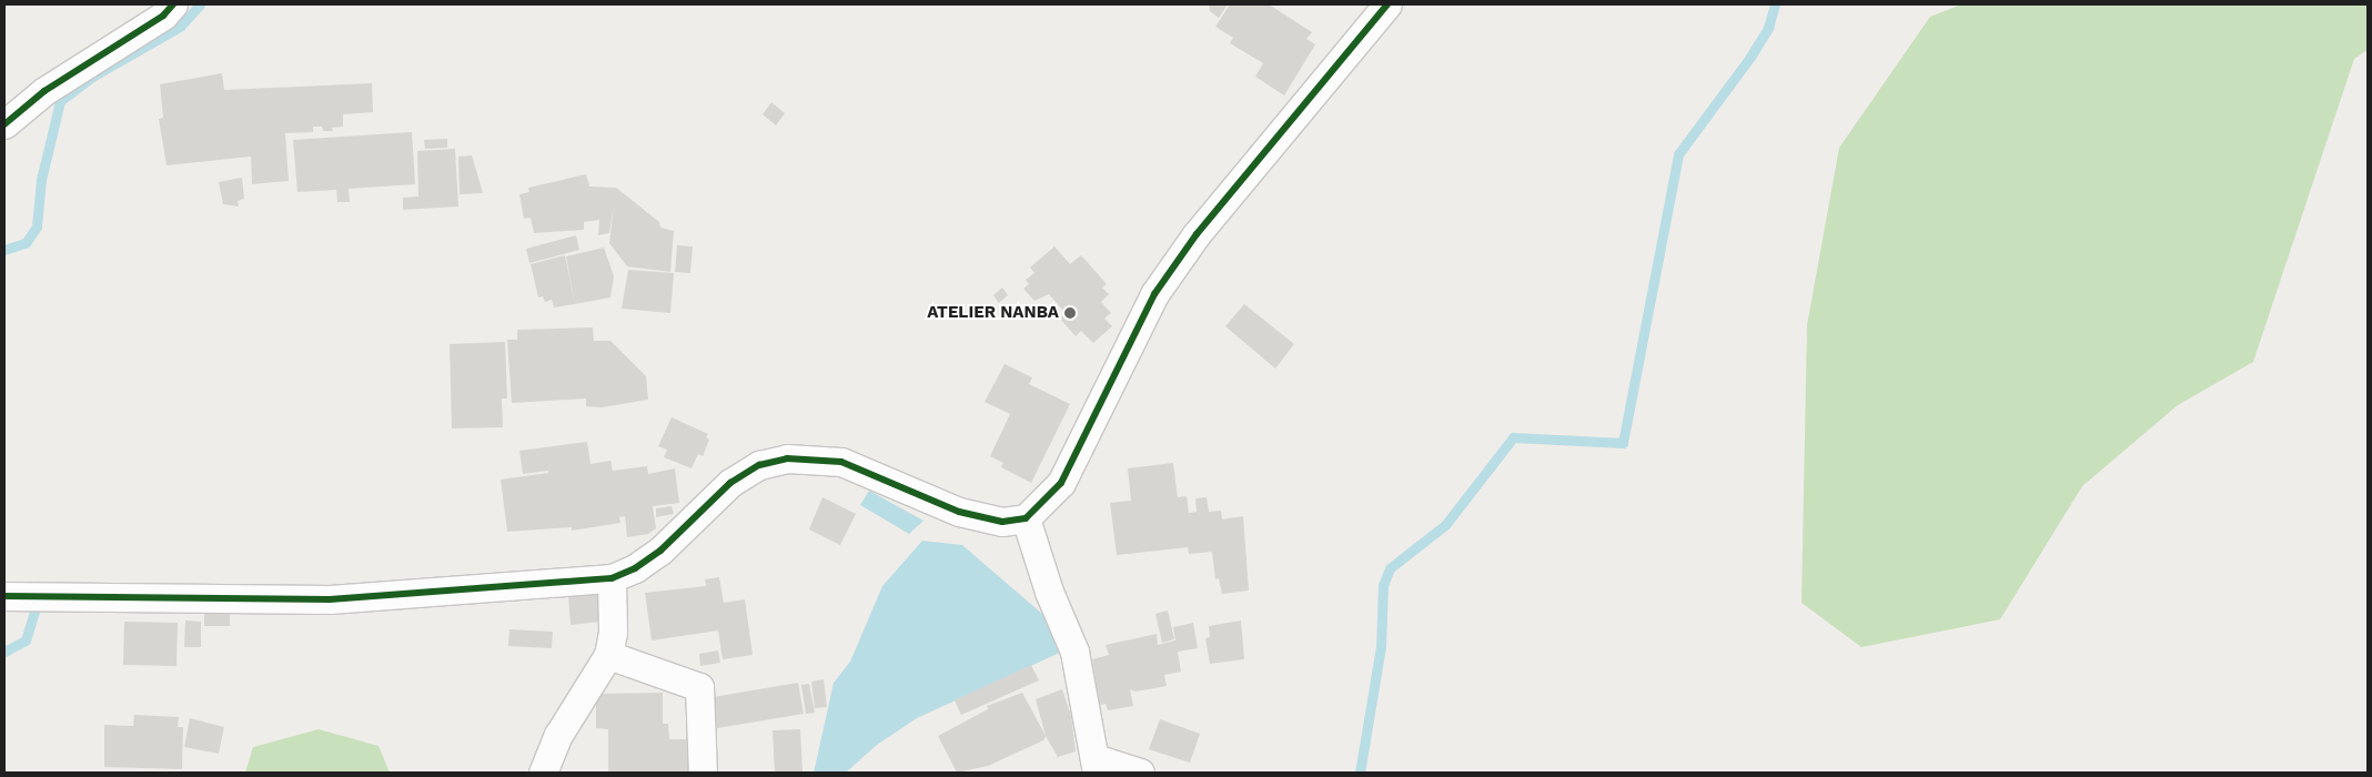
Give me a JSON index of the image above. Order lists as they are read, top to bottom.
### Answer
{
  "places": ["ATELIER NANBA"]
}
